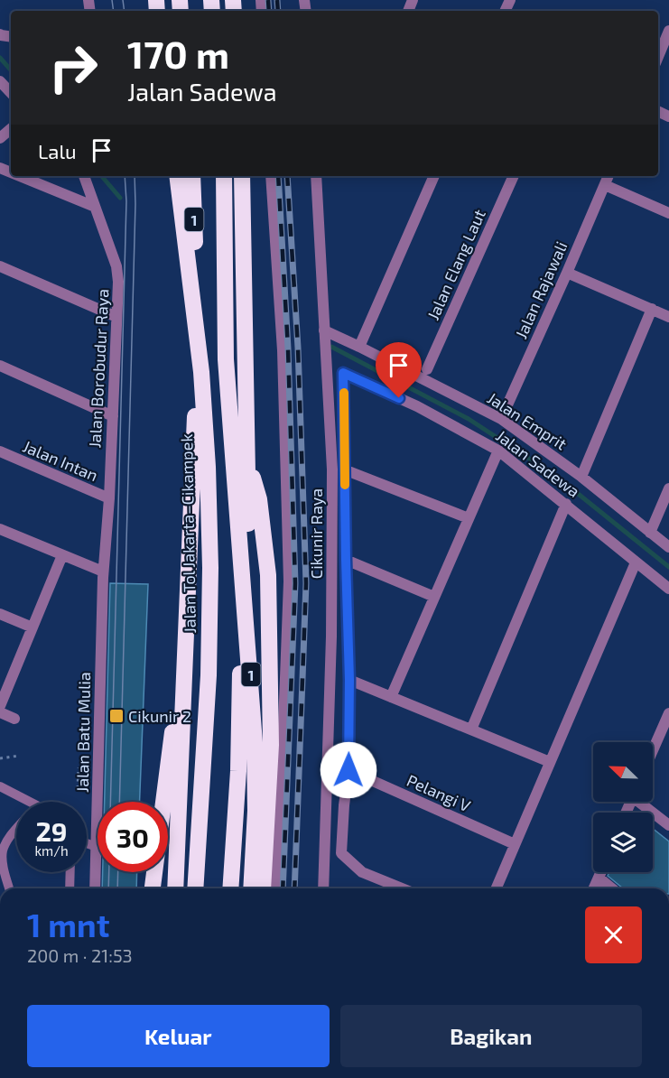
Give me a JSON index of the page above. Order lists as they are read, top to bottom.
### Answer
{
  "streets": {
    "highway": ["1", "Jalan Tol Jakarta–Cikampek"],
    "street": [
      "Jalan Elang Laut",
      "Jalan Rajawali",
      "Jalan Borobudur Raya",
      "Jalan Emprit",
      "Jalan Intan",
      "Jalan Sadewa",
      "Cikunir Raya",
      "Jalan Batu Mulia",
      "Pelangi V"
    ]
  },
  "crossings": [
    ["Jalan Rajawali", "Jalan Emprit"],
    ["Jalan Borobudur Raya", "Jalan Intan"],
    ["Jalan Borobudur Raya", "Jalan Batu Mulia"],
    ["Jalan Emprit", "Cikunir Raya"]
  ],
  "places": {
    "transit": ["Cikunir 2"]
  },
  "north": "top left",
  "page": {
    "turn": ["170 m", "Jalan Sadewa"],
    "then": "Lalu",
    "speed": "29 km/h",
    "limit": "30",
    "heading": ["1 mnt", "200 m · 21:53"],
    "buttons": ["Keluar", "Bagikan"]
  }
}
